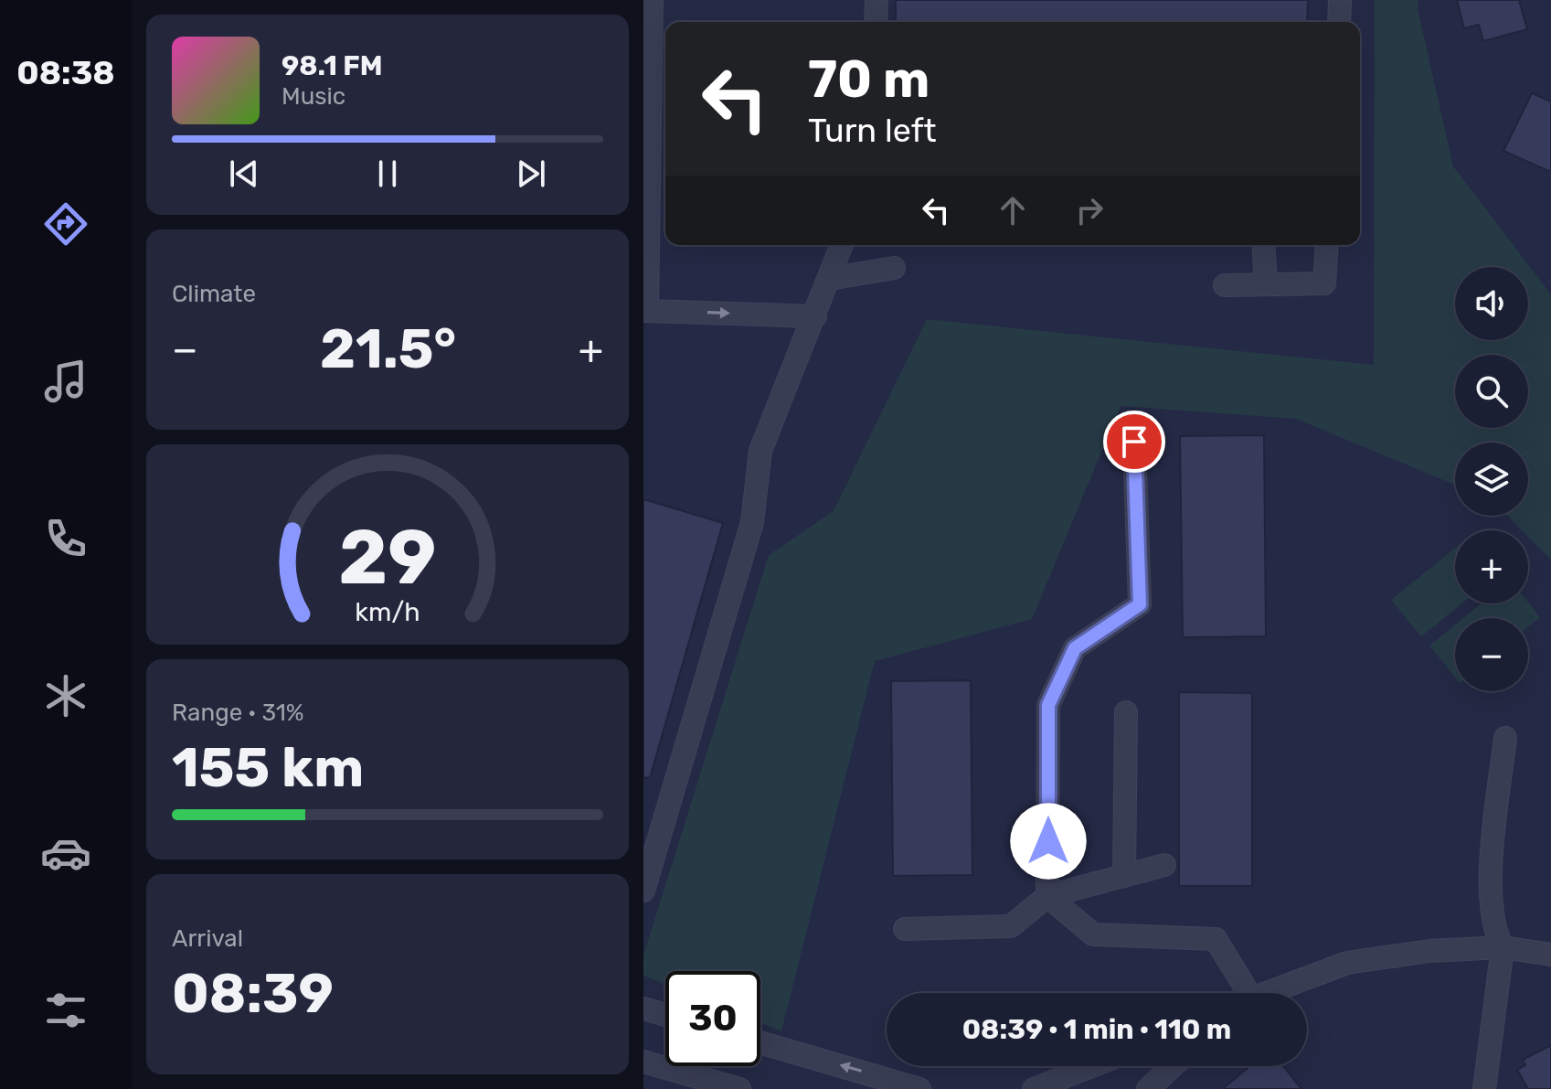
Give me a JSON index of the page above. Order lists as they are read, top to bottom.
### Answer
{
  "page": {
    "tabs": "08:38",
    "turn": ["70 m", "Turn left"],
    "song": ["98.1 FM", "Music"],
    "tile": [
      "Climate",
      ["Range · 31%", "155 km"],
      ["Arrival", "08:39"]
    ],
    "map_buttons": ["+", "−"],
    "heat": ["−", "21.5°", "+"],
    "limit": "30",
    "trip": "08:39 · 1 min · 110 m",
    "gauge": ["29", "km/h"]
  }
}
